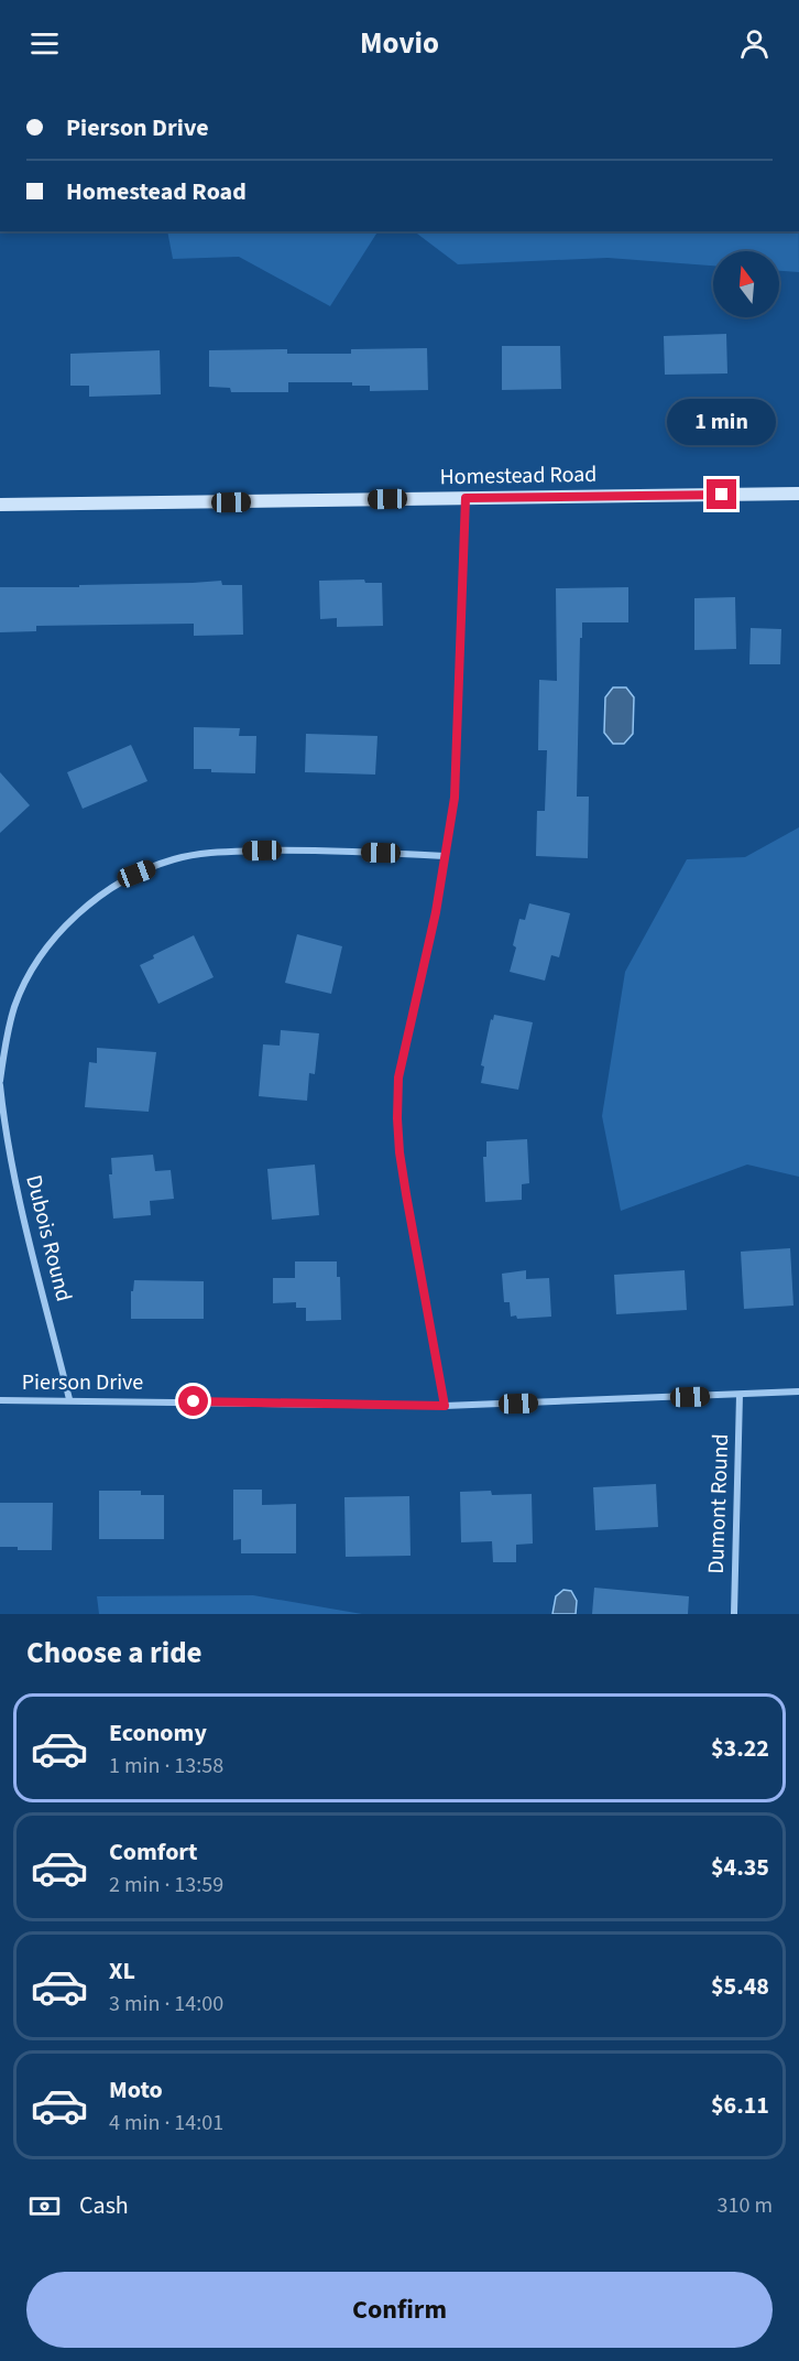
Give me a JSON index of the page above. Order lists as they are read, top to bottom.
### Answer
{
  "streets": {
    "street": [
      "Homestead Road",
      "Dubois Round",
      "Pierson Drive",
      "Dumont Round"
    ]
  },
  "crossings": [
    ["Dubois Round", "Pierson Drive"],
    ["Pierson Drive", "Dumont Round"]
  ],
  "north": "top",
  "page": {
    "header": "Movio",
    "banner": ["Pierson Drive", "Homestead Road"],
    "bubble": "1 min",
    "heading": "Choose a ride",
    "list": [
      {
        "name": "Economy",
        "note": "1 min · 13:58",
        "value": "$3.22"
      },
      {
        "name": "Comfort",
        "note": "2 min · 13:59",
        "value": "$4.35"
      },
      {
        "name": "XL",
        "note": "3 min · 14:00",
        "value": "$5.48"
      },
      {
        "name": "Moto",
        "note": "4 min · 14:01",
        "value": "$6.11"
      }
    ],
    "pay": ["Cash", "310 m"],
    "buttons": "Confirm"
  }
}
